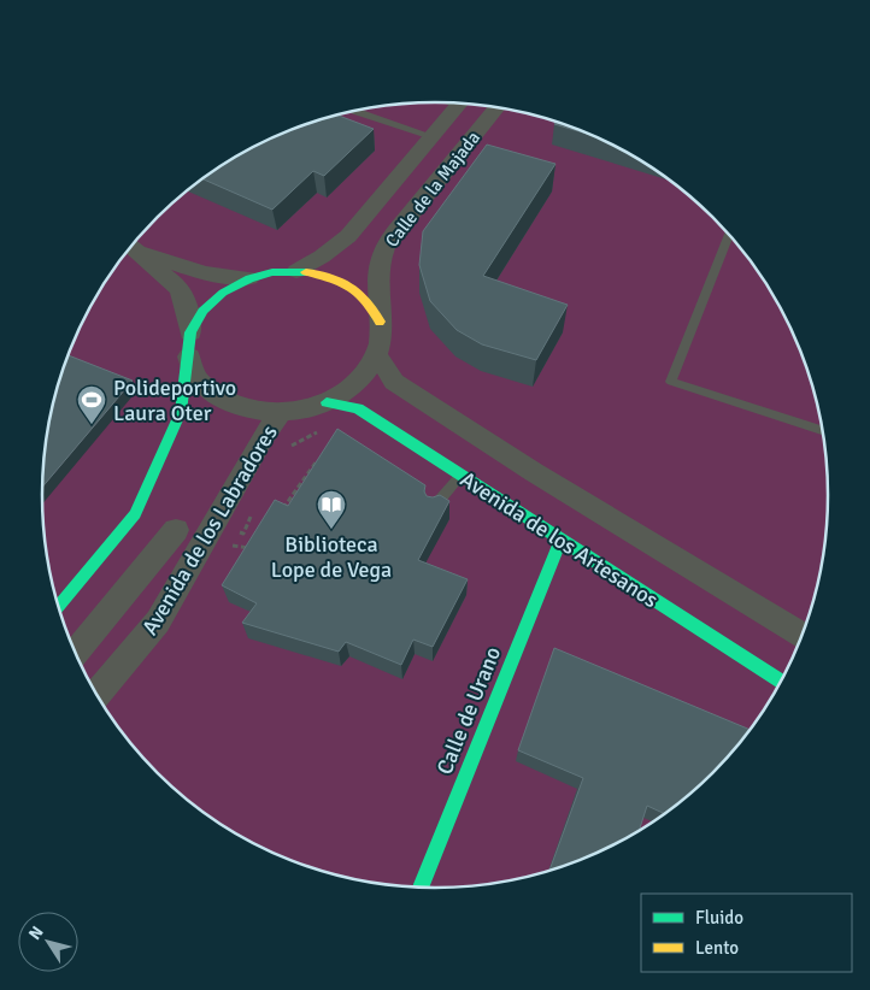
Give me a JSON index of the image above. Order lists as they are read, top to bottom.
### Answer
{
  "streets": {
    "street": [
      "Calle de la Majada",
      "Avenida de los Labradores",
      "Avenida de los Artesanos",
      "Calle de Urano"
    ]
  },
  "crossings": [
    ["Calle de la Majada", "Avenida de los Labradores"],
    ["Calle de la Majada", "Avenida de los Artesanos"],
    ["Avenida de los Labradores", "Avenida de los Artesanos"],
    ["Avenida de los Artesanos", "Calle de Urano"]
  ],
  "places": {
    "sports": ["Polideportivo Laura Oter"],
    "library": ["Biblioteca Lope de Vega"]
  },
  "legend": ["Fluido", "Lento"],
  "north": "top left"
}
